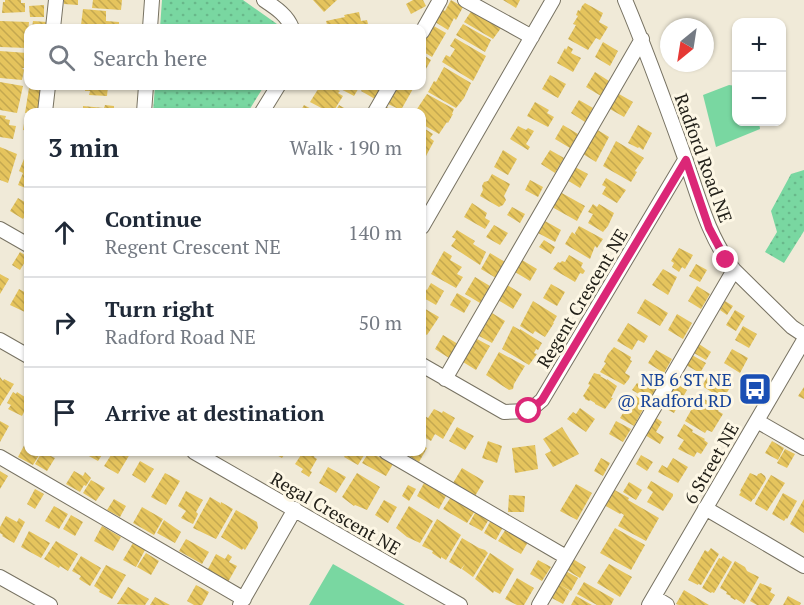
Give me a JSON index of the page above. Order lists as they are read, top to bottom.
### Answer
{
  "streets": {
    "street": [
      "Radford Road NE",
      "Regent Crescent NE",
      "6 Street NE",
      "Regal Crescent NE"
    ]
  },
  "crossings": [
    ["Radford Road NE", "Regent Crescent NE"]
  ],
  "places": {
    "bus stop": ["NB 6 ST NE @ Radford RD"]
  },
  "north": "bottom left",
  "page": {
    "map_buttons": ["+", "−"],
    "search": "Search here",
    "heading": ["3 min", "Walk · 190 m"],
    "list": [
      ["Continue", "Regent Crescent NE", "140 m"],
      ["Turn right", "Radford Road NE", "50 m"],
      "Arrive at destination"
    ]
  }
}
